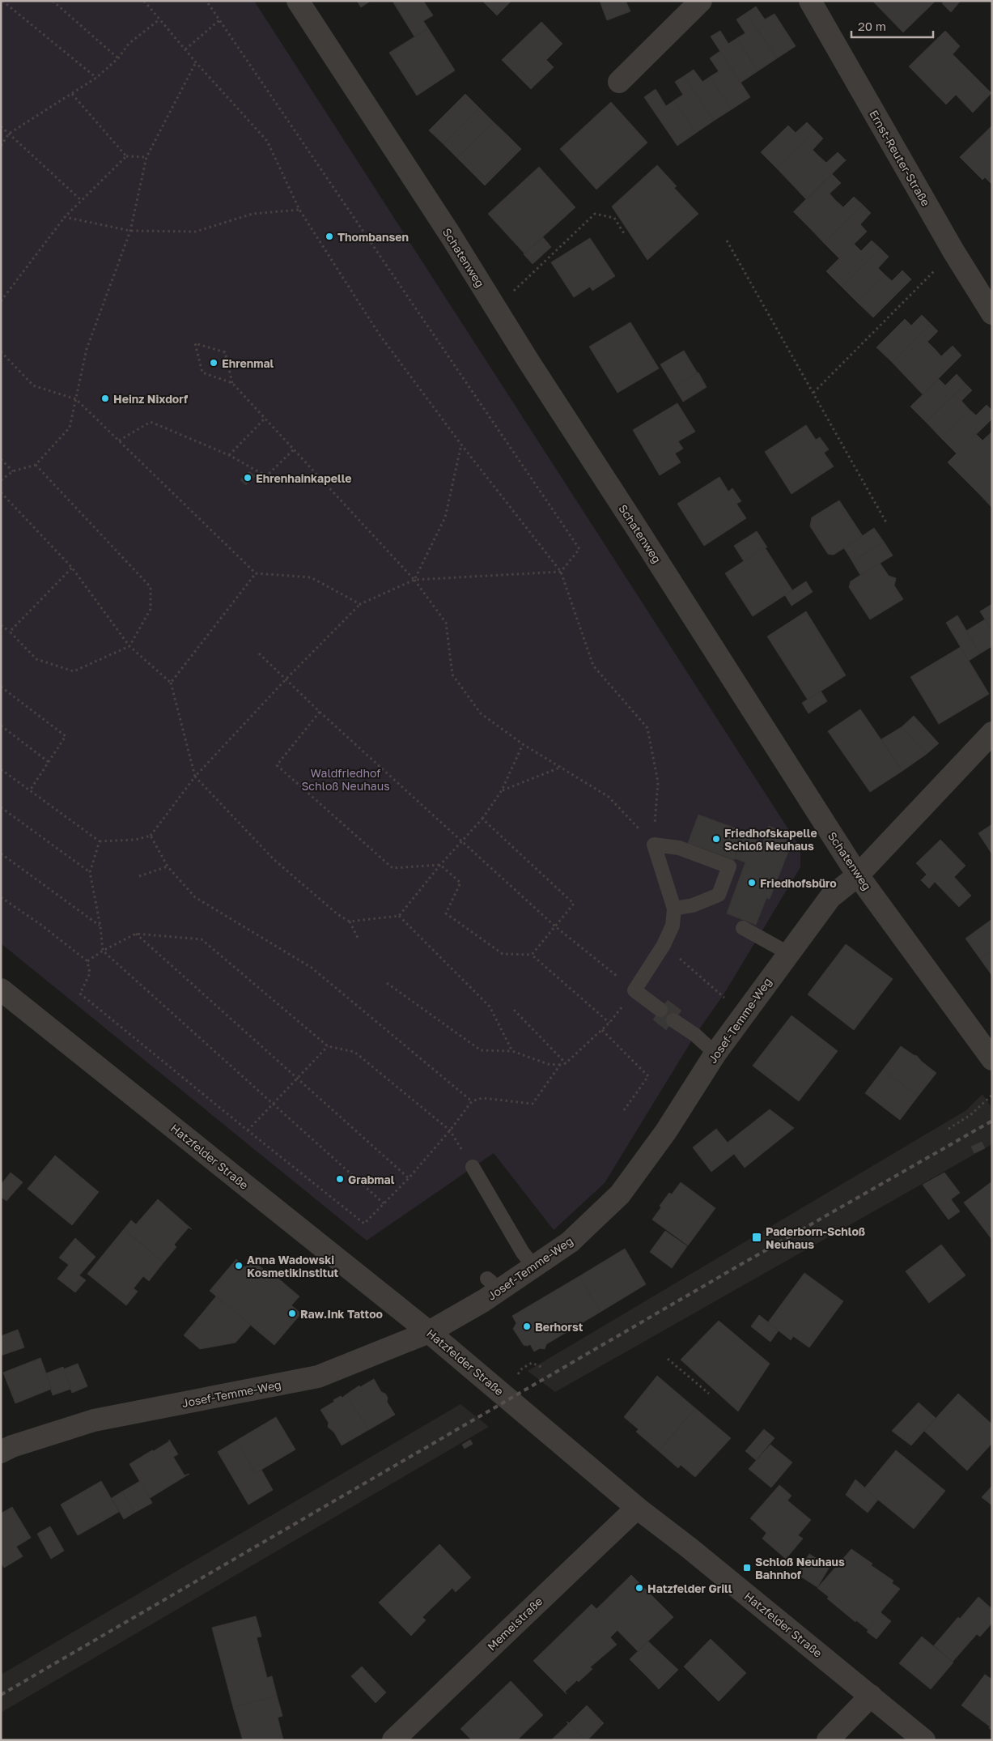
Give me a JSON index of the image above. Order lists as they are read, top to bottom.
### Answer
{
  "streets": {
    "street": [
      "Ernst-Reuter-Straße",
      "Schatenweg",
      "Josef-Temme-Weg",
      "Hatzfelder Straße",
      "Memelstraße"
    ]
  },
  "crossings": [
    ["Schatenweg", "Josef-Temme-Weg"],
    ["Josef-Temme-Weg", "Hatzfelder Straße"],
    ["Hatzfelder Straße", "Memelstraße"]
  ],
  "parks": ["Waldfriedhof Schloß Neuhaus"],
  "places": {
    "other": [
      "Thombansen",
      "Ehrenmal",
      "Heinz Nixdorf",
      "Ehrenhainkapelle",
      "Friedhofskapelle Schloß Neuhaus",
      "Friedhofsbüro",
      "Grabmal",
      "Anna Wadowski Kosmetikinstitut",
      "Raw.Ink Tattoo",
      "Berhorst",
      "Hatzfelder Grill"
    ],
    "transit": ["Paderborn-Schloß Neuhaus", "Schloß Neuhaus Bahnhof"]
  },
  "scale_bar": "20 m"
}
